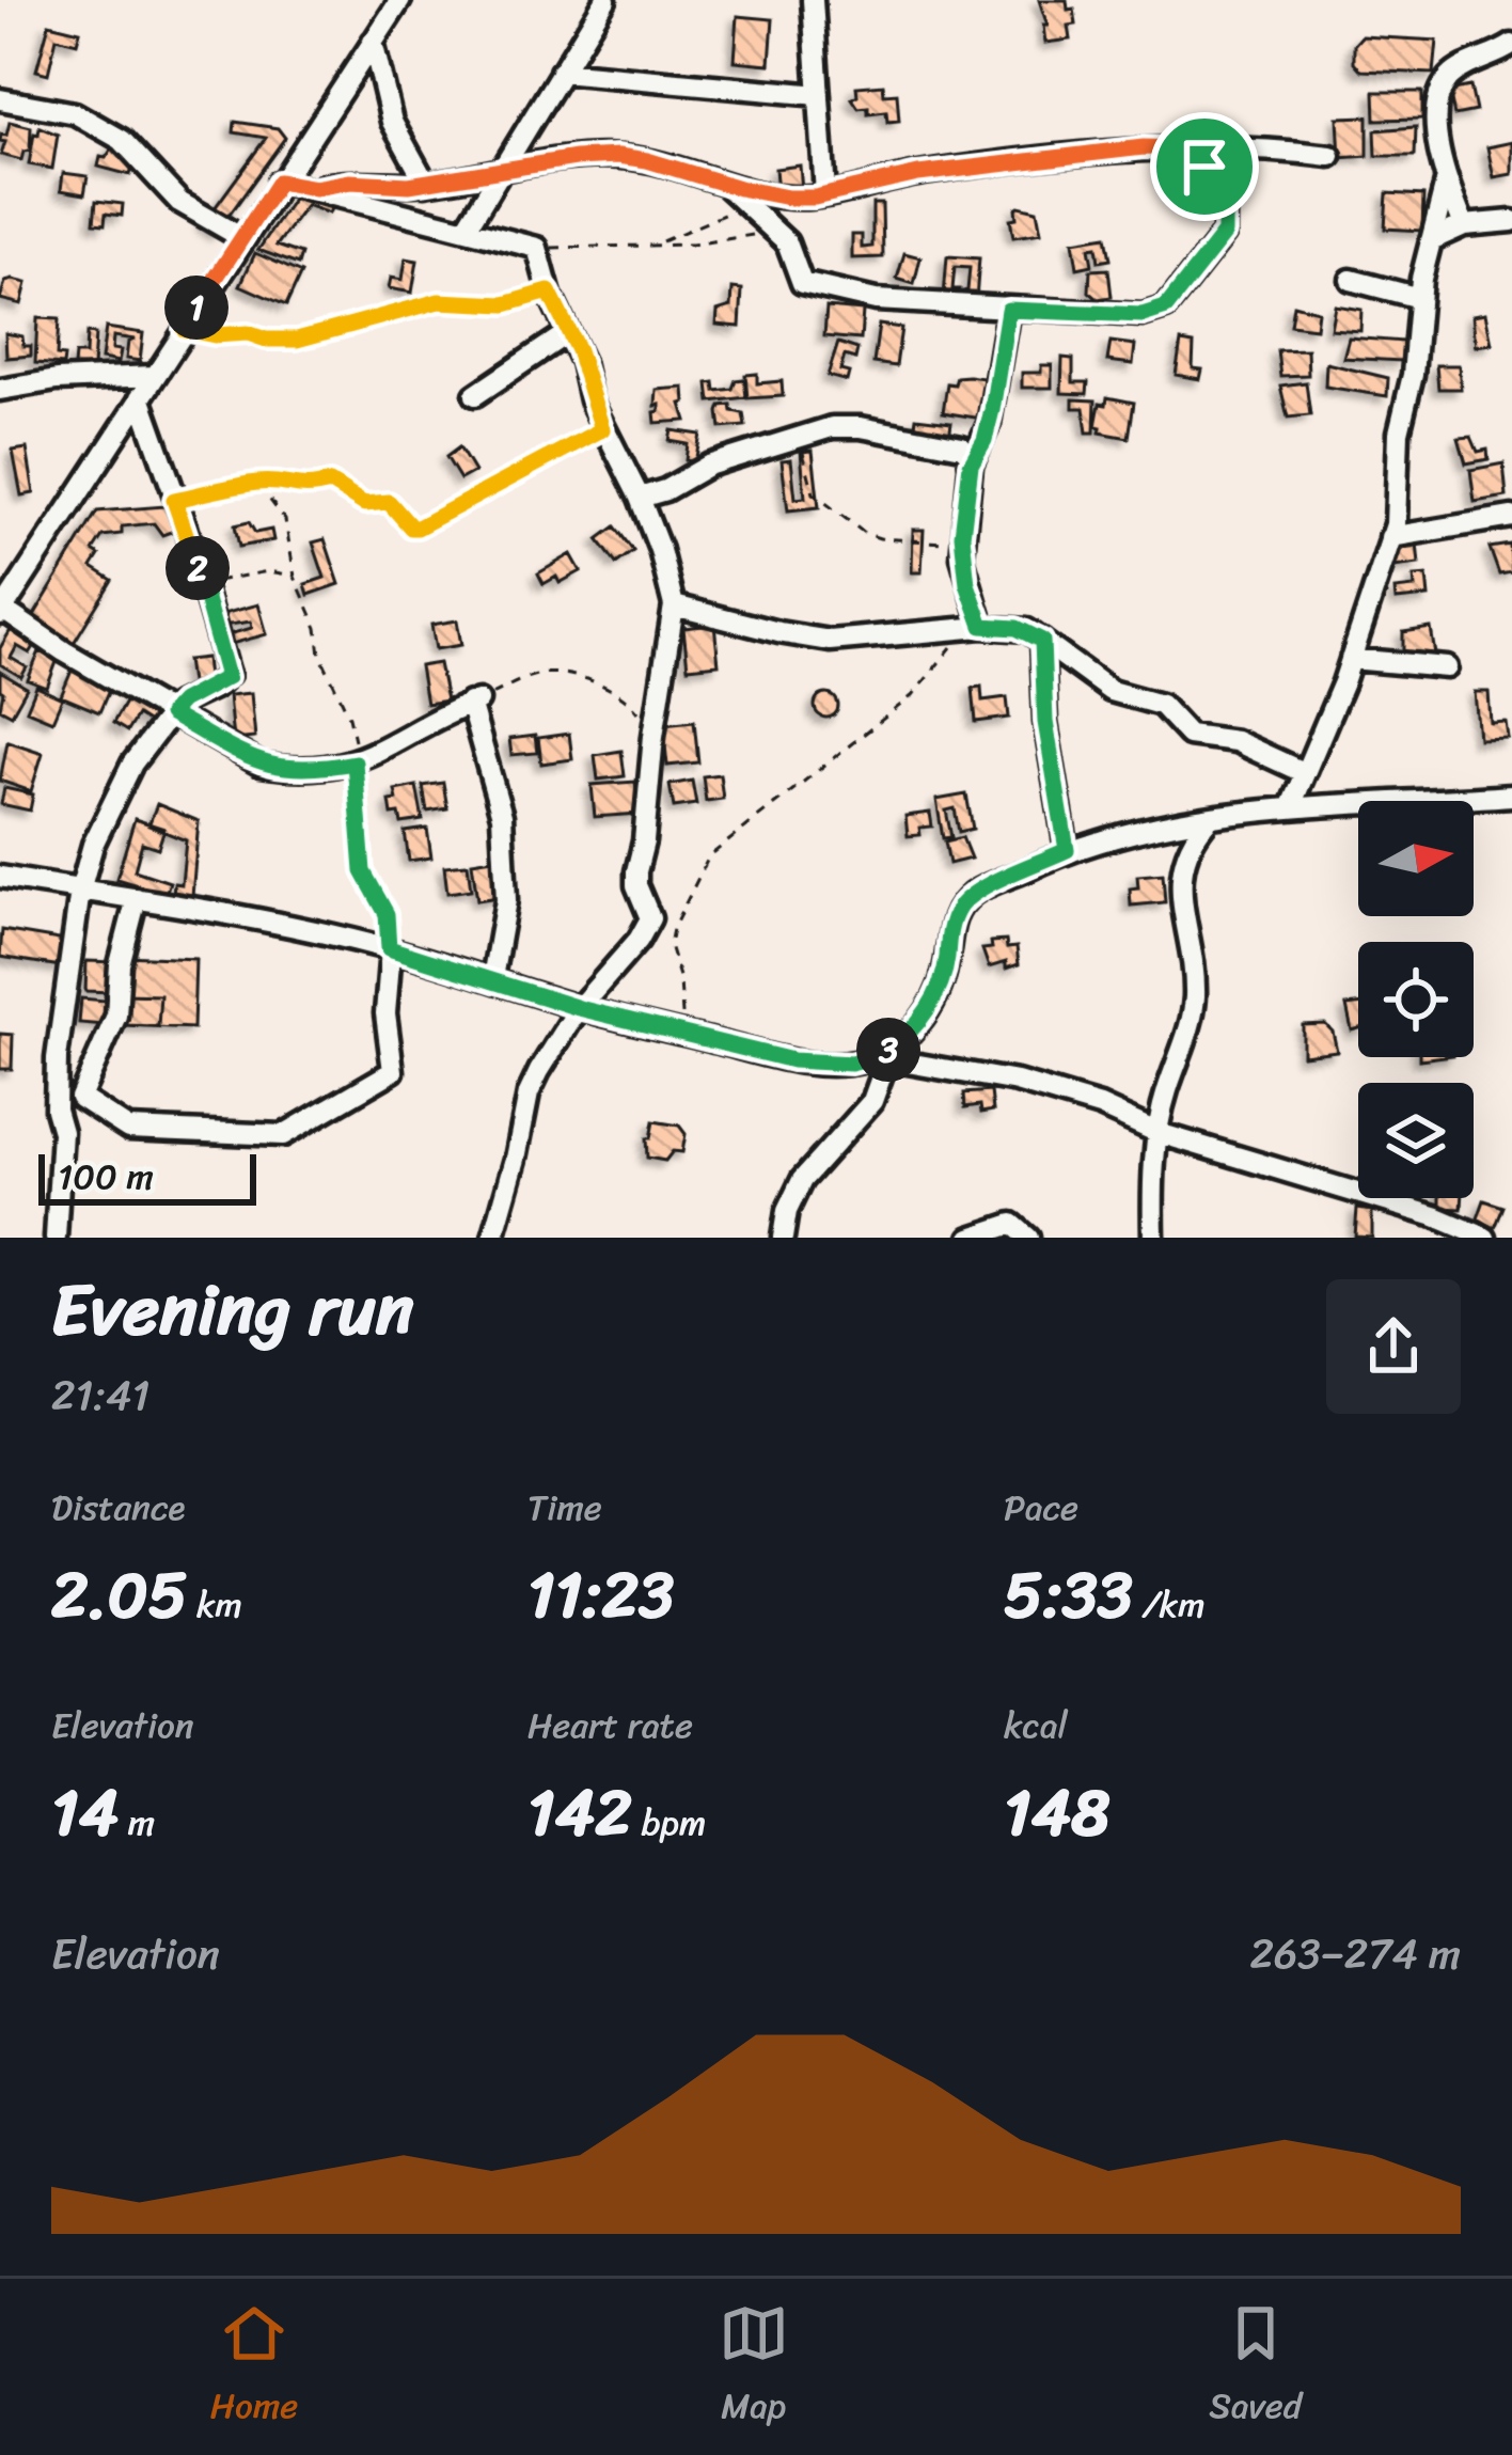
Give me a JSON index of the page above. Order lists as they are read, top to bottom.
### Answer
{
  "scale_bar": "100 m",
  "north": "right",
  "page": {
    "pins": ["1", "2", "3"],
    "scale": "100 m",
    "heading": ["Evening run", "21:41"],
    "stats": [
      ["Distance", "2.05 km"],
      ["Time", "11:23"],
      ["Pace", "5:33 /km"],
      ["Elevation", "14 m"],
      ["Heart rate", "142 bpm"],
      ["kcal", "148"]
    ],
    "chart": ["Elevation", "263–274 m"],
    "tabs": ["Home", "Map", "Saved"]
  }
}
